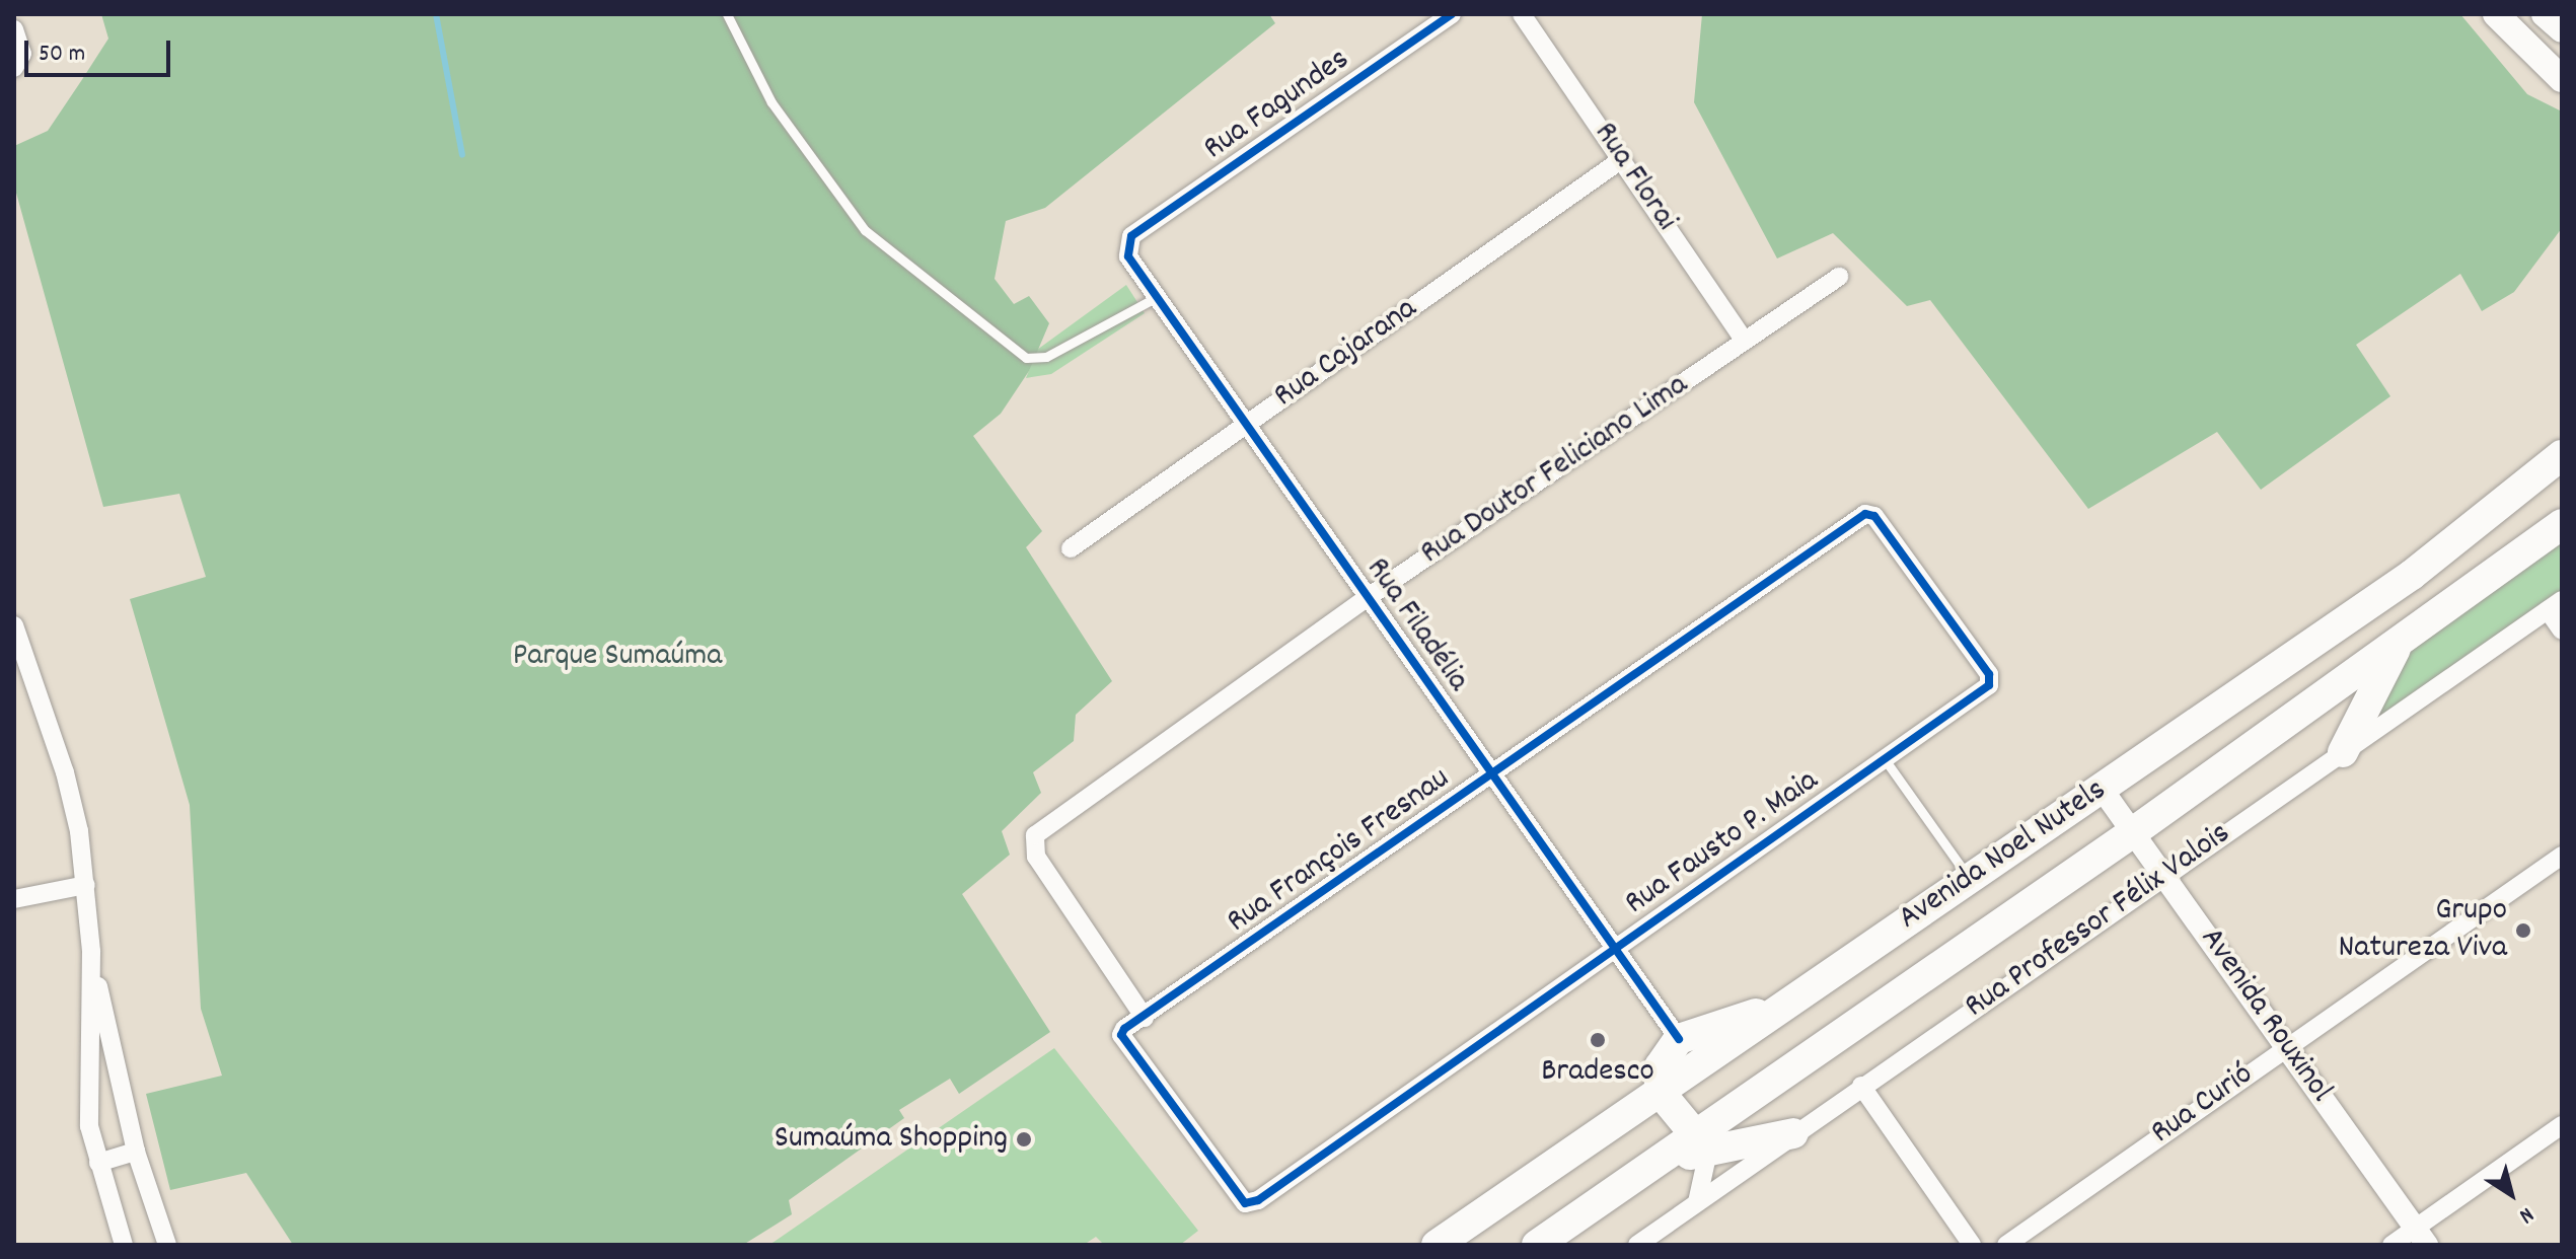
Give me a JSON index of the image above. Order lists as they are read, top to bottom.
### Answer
{
  "streets": {
    "main road": ["Avenida Noel Nutels"],
    "street": [
      "Rua Fagundes",
      "Rua Florai",
      "Rua Cajarana",
      "Rua Doutor Feliciano Lima",
      "Rua Filadélia",
      "Rua Fausto P. Maia",
      "Rua François Fresnau",
      "Rua Professor Félix Valois",
      "Avenida Rouxinol",
      "Rua Curió"
    ]
  },
  "crossings": [
    ["Rua Fagundes", "Rua Filadélia"],
    ["Rua Florai", "Rua Cajarana"],
    ["Rua Florai", "Rua Doutor Feliciano Lima"],
    ["Rua Cajarana", "Rua Filadélia"],
    ["Rua Doutor Feliciano Lima", "Rua Filadélia"],
    ["Rua Doutor Feliciano Lima", "Rua François Fresnau"],
    ["Rua Filadélia", "Rua Fausto P. Maia"],
    ["Rua Filadélia", "Rua François Fresnau"],
    ["Rua Fausto P. Maia", "Rua François Fresnau"],
    ["Avenida Noel Nutels", "Avenida Rouxinol"],
    ["Rua Professor Félix Valois", "Avenida Rouxinol"],
    ["Avenida Rouxinol", "Rua Curió"]
  ],
  "parks": ["Parque Sumaúma"],
  "places": ["Grupo Natureza Viva", "Bradesco", "Sumaúma Shopping"],
  "scale_bar": "50 m",
  "north": "bottom right"
}
